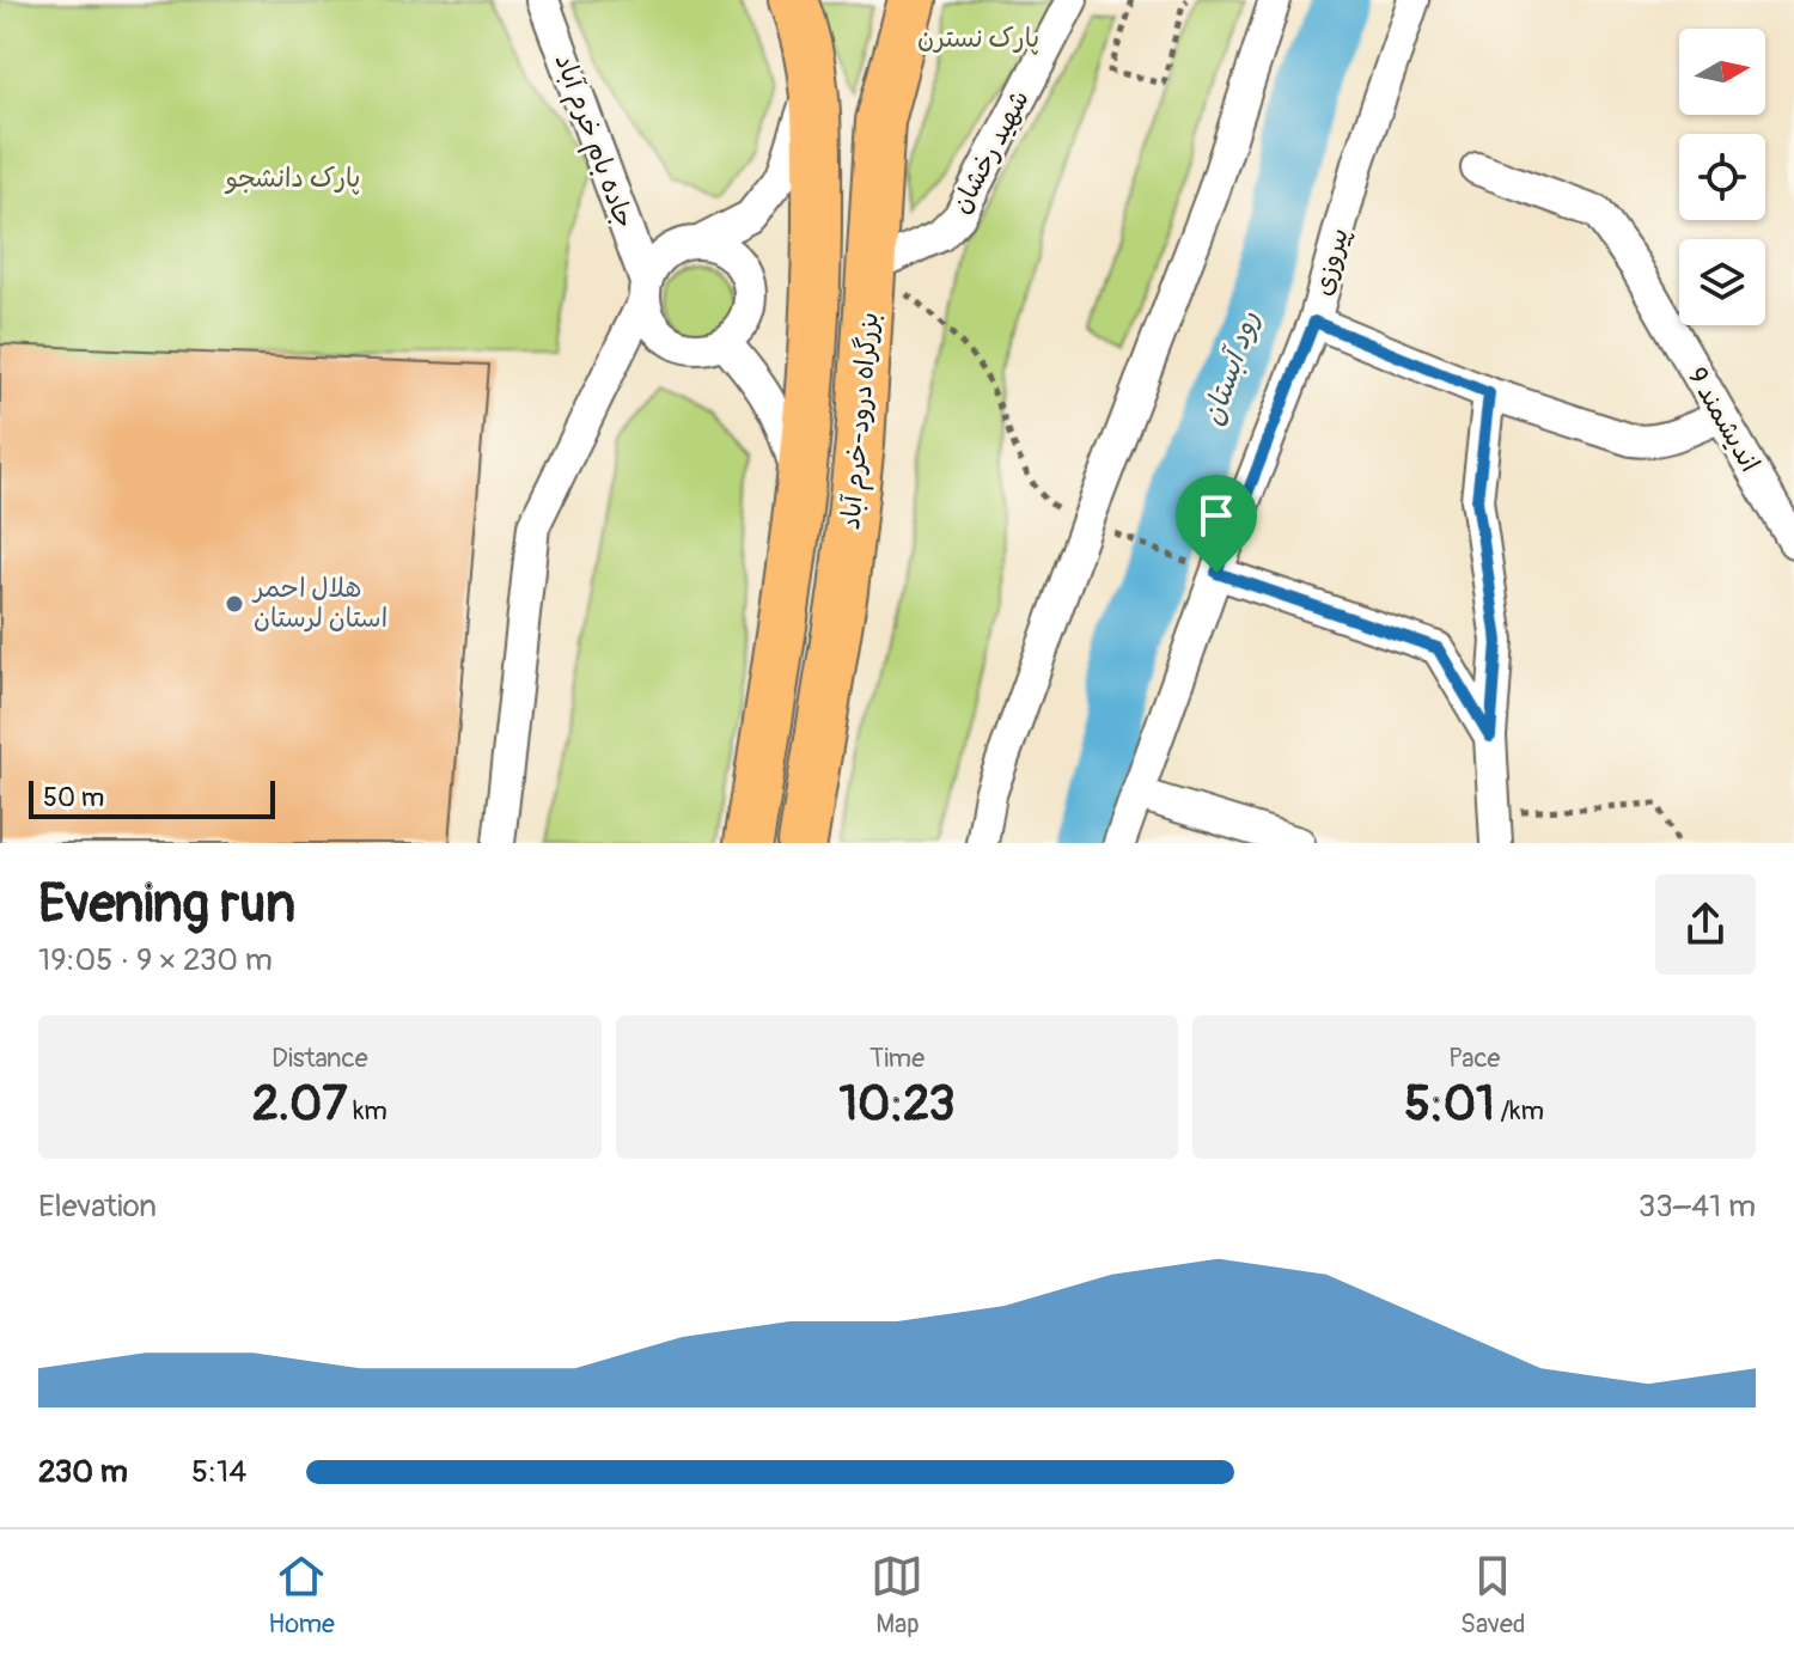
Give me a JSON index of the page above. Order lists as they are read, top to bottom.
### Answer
{
  "streets": {
    "highway": ["بزرگراه درود-خرم آباد"],
    "street": [
      "جاده بام خرم آباد",
      "شهید رخشان",
      "پیروزی",
      "اندیشمند 9"
    ]
  },
  "crossings": [
    ["شهید رخشان", "بزرگراه درود-خرم آباد"]
  ],
  "water": ["رود آبستان"],
  "parks": ["پارک نسترن", "پارک دانشجو"],
  "places": ["هلال احمر استان لرستان"],
  "scale_bar": "50 m",
  "north": "right",
  "page": {
    "scale": "50 m",
    "heading": ["Evening run", "19:05 · 9 × 230 m"],
    "stats": [
      ["Distance", "2.07 km"],
      ["Time", "10:23"],
      ["Pace", "5:01 /km"]
    ],
    "chart": ["Elevation", "33–41 m"],
    "list": [
      {
        "name": "230 m",
        "note": "5:14"
      }
    ],
    "tabs": ["Home", "Map", "Saved"]
  }
}
